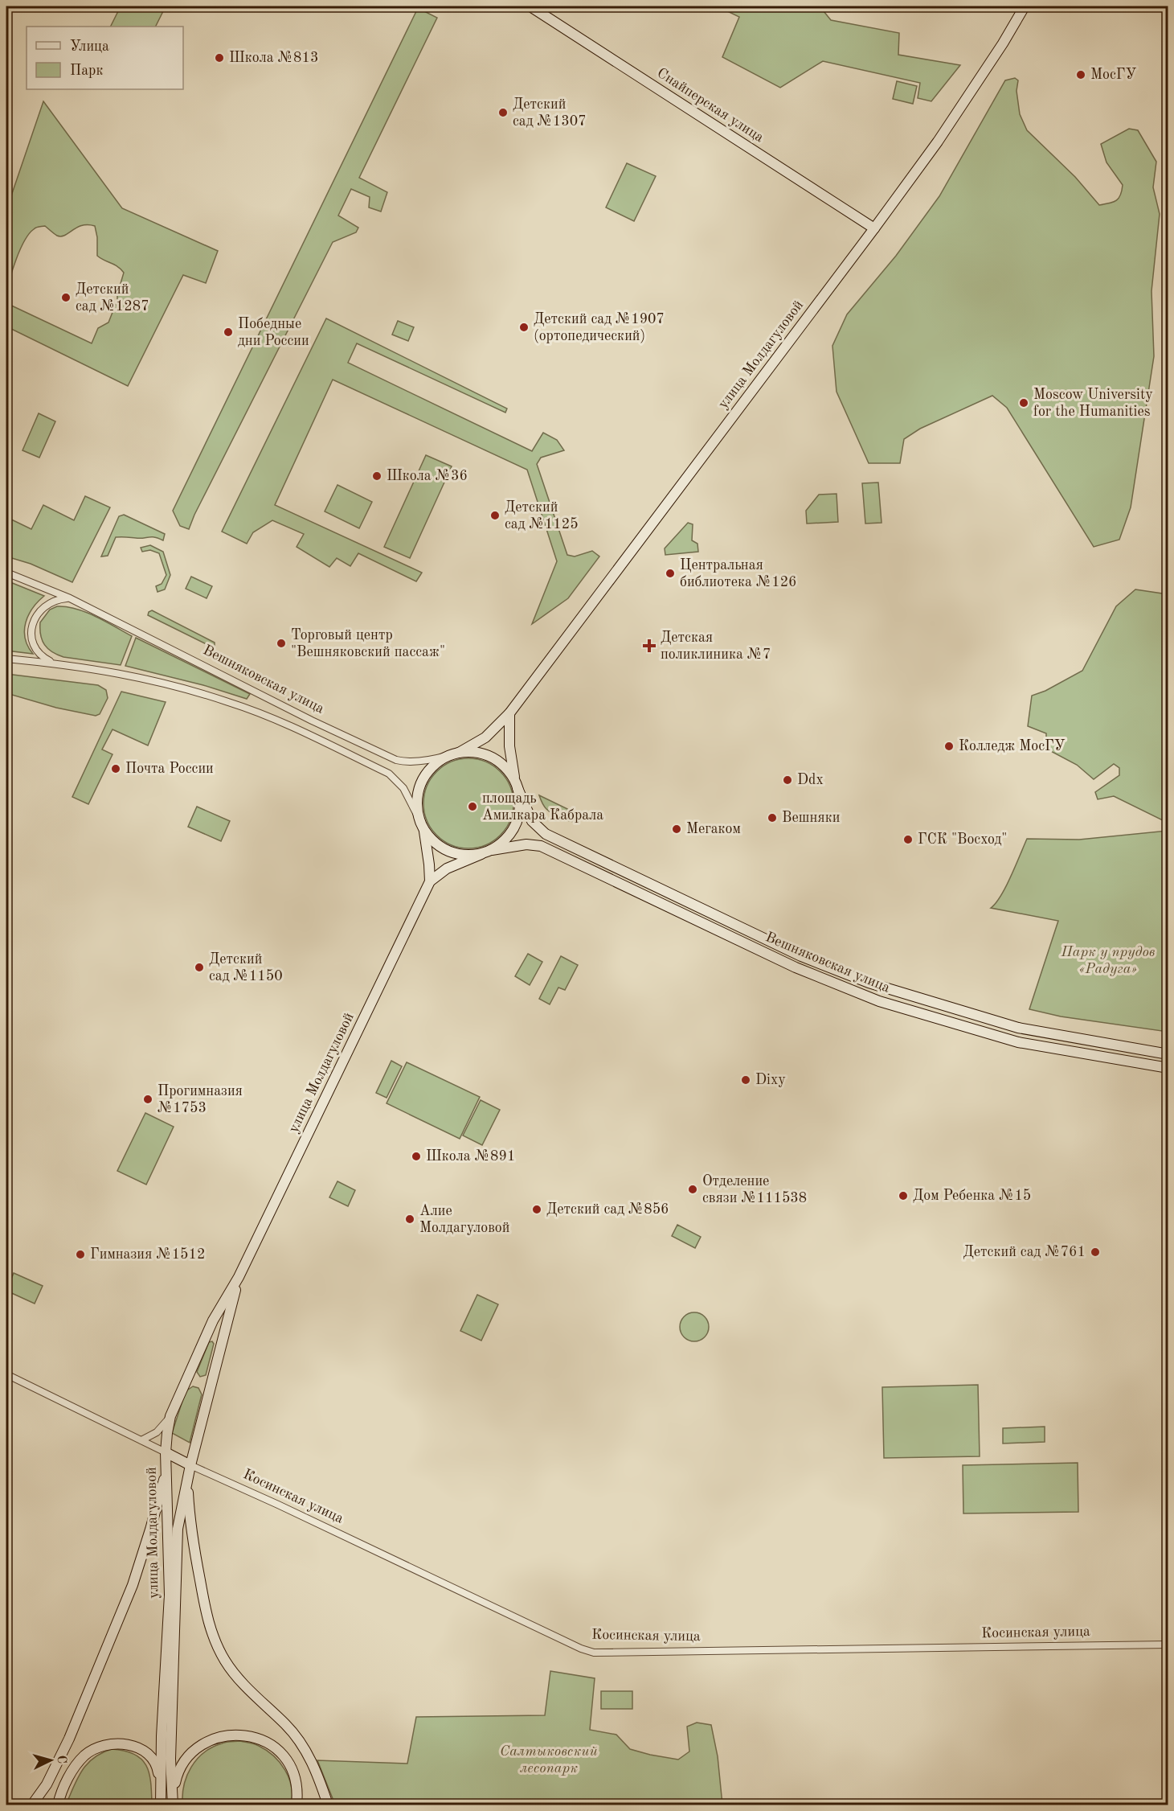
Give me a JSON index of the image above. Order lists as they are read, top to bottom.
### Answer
{
  "streets": {
    "main road": [
      "Снайперская улица",
      "улица Молдагуловой",
      "Вешняковская улица",
      "Косинская улица"
    ]
  },
  "crossings": [
    ["Снайперская улица", "улица Молдагуловой"],
    ["улица Молдагуловой", "Вешняковская улица"],
    ["улица Молдагуловой", "Косинская улица"]
  ],
  "parks": ["Парк у прудов «Радуга»", "Салтыковский лесопарк"],
  "places": {
    "other": [
      "Школа №813",
      "МосГУ",
      "Детский сад №1307",
      "Детский сад №1287",
      "Детский сад №1907 (ортопедический)",
      "Победные дни России",
      "Moscow University for the Humanities",
      "Школа №36",
      "Детский сад №1125",
      "Центральная библиотека №126",
      "Торговый центр \"Вешняковский пассаж\"",
      "Колледж МосГУ",
      "Почта России",
      "Ddx",
      "площадь Амилкара Кабрала",
      "Вешняки",
      "Мегаком",
      "ГСК \"Восход\"",
      "Детский сад №1150",
      "Dixy",
      "Прогимназия №1753",
      "Школа №891",
      "Отделение связи №111538",
      "Дом Ребенка №15",
      "Детский сад №856",
      "Алие Молдагуловой",
      "Детский сад №761",
      "Гимназия №1512"
    ],
    "health": ["Детская поликлиника №7"]
  },
  "legend": ["Улица", "Парк"],
  "north": "right"
}
